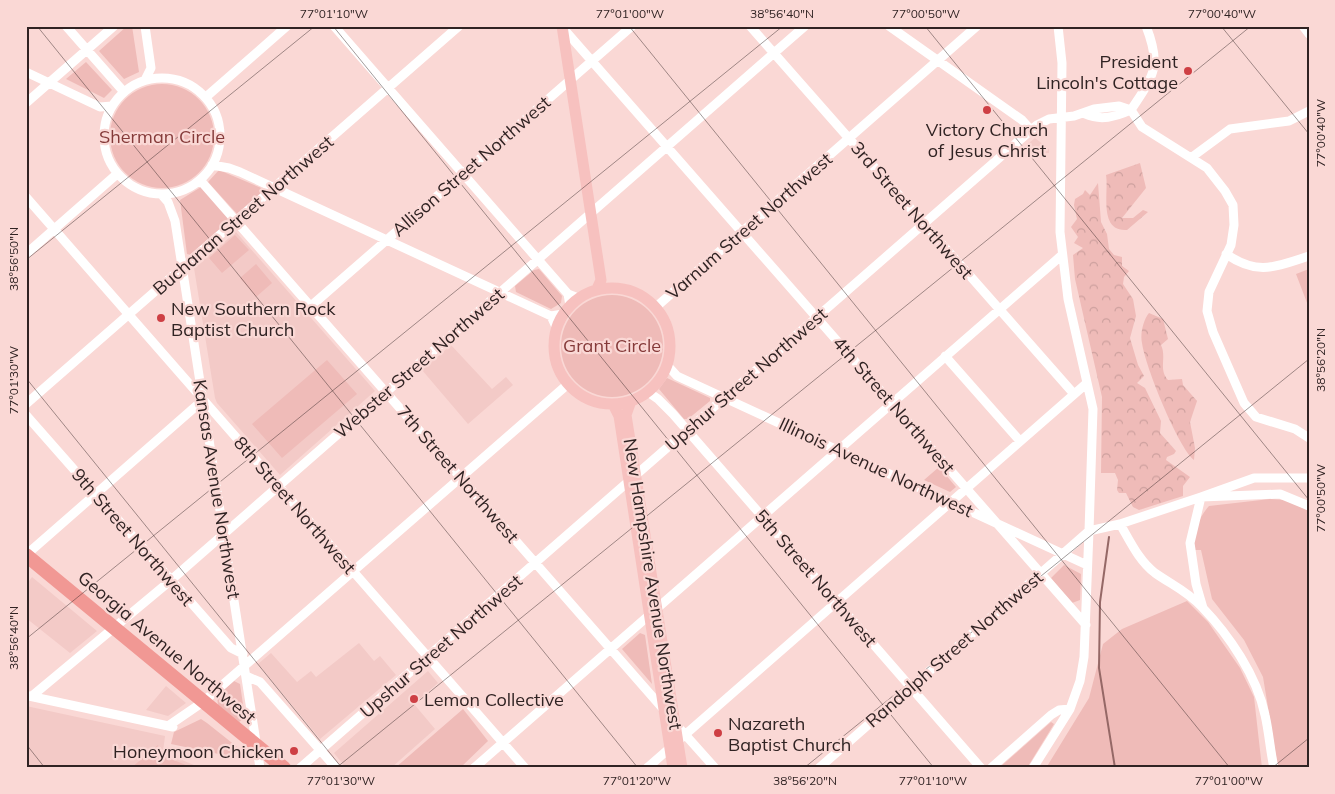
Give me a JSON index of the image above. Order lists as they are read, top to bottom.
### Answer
{
  "streets": {
    "highway": ["Georgia Avenue Northwest"],
    "main road": ["New Hampshire Avenue Northwest"],
    "street": [
      "Allison Street Northwest",
      "3rd Street Northwest",
      "Buchanan Street Northwest",
      "Varnum Street Northwest",
      "Webster Street Northwest",
      "Upshur Street Northwest",
      "4th Street Northwest",
      "Illinois Avenue Northwest",
      "7th Street Northwest",
      "Kansas Avenue Northwest",
      "8th Street Northwest",
      "9th Street Northwest",
      "5th Street Northwest",
      "Randolph Street Northwest"
    ]
  },
  "crossings": [
    ["Allison Street Northwest", "4th Street Northwest"],
    ["Allison Street Northwest", "7th Street Northwest"],
    ["3rd Street Northwest", "Varnum Street Northwest"],
    ["3rd Street Northwest", "Webster Street Northwest"],
    ["3rd Street Northwest", "Upshur Street Northwest"],
    ["Buchanan Street Northwest", "7th Street Northwest"],
    ["Buchanan Street Northwest", "Kansas Avenue Northwest"],
    ["Buchanan Street Northwest", "8th Street Northwest"],
    ["Varnum Street Northwest", "4th Street Northwest"],
    ["Varnum Street Northwest", "Illinois Avenue Northwest"],
    ["Varnum Street Northwest", "5th Street Northwest"],
    ["Varnum Street Northwest", "New Hampshire Avenue Northwest"],
    ["Webster Street Northwest", "4th Street Northwest"],
    ["Webster Street Northwest", "7th Street Northwest"],
    ["Webster Street Northwest", "Kansas Avenue Northwest"],
    ["Webster Street Northwest", "8th Street Northwest"],
    ["Webster Street Northwest", "9th Street Northwest"],
    ["Webster Street Northwest", "Georgia Avenue Northwest"],
    ["Upshur Street Northwest", "4th Street Northwest"],
    ["Upshur Street Northwest", "Illinois Avenue Northwest"],
    ["Upshur Street Northwest", "7th Street Northwest"],
    ["Upshur Street Northwest", "8th Street Northwest"],
    ["Upshur Street Northwest", "5th Street Northwest"],
    ["Upshur Street Northwest", "New Hampshire Avenue Northwest"],
    ["4th Street Northwest", "Illinois Avenue Northwest"],
    ["4th Street Northwest", "Randolph Street Northwest"],
    ["Illinois Avenue Northwest", "5th Street Northwest"],
    ["Illinois Avenue Northwest", "New Hampshire Avenue Northwest"],
    ["Illinois Avenue Northwest", "Randolph Street Northwest"],
    ["7th Street Northwest", "Kansas Avenue Northwest"],
    ["7th Street Northwest", "New Hampshire Avenue Northwest"],
    ["Kansas Avenue Northwest", "8th Street Northwest"],
    ["Kansas Avenue Northwest", "9th Street Northwest"],
    ["Kansas Avenue Northwest", "Georgia Avenue Northwest"],
    ["5th Street Northwest", "New Hampshire Avenue Northwest"],
    ["5th Street Northwest", "Randolph Street Northwest"]
  ],
  "parks": ["Sherman Circle", "Grant Circle"],
  "places": [
    "President Lincoln's Cottage",
    "Victory Church of Jesus Christ",
    "New Southern Rock Baptist Church",
    "Lemon Collective",
    "Nazareth Baptist Church",
    "Honeymoon Chicken"
  ],
  "coordinates": [
    "77°01'10\"W",
    "77°01'00\"W",
    "38°56'40\"N",
    "77°00'50\"W",
    "77°00'40\"W",
    "38°56'50\"N",
    "38°56'20\"N",
    "77°01'30\"W",
    "77°01'20\"W"
  ]
}
